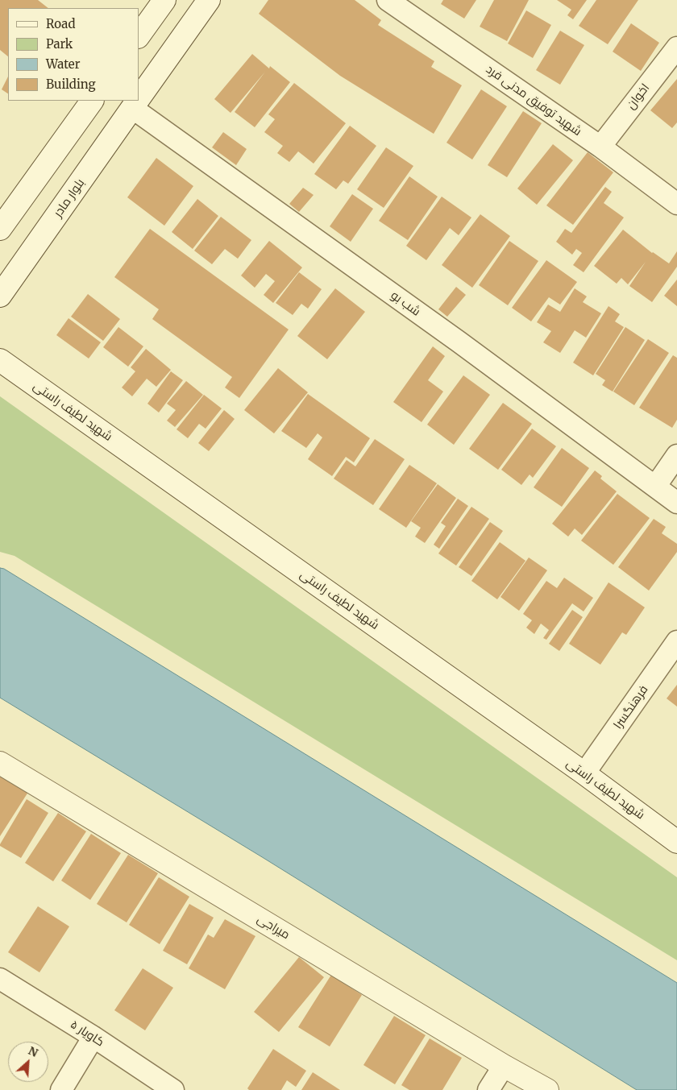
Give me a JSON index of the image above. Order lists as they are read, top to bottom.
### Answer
{
  "streets": {
    "main road": ["بلوار مادر", "شهید لطیف راستی", "میراجی"],
    "street": [
      "اخوان",
      "شهید توفیق مدنی فرد",
      "شب بو",
      "فرهنگسرا",
      "کاویار ۵"
    ]
  },
  "crossings": [
    ["اخوان", "شهید توفیق مدنی فرد"],
    ["بلوار مادر", "شب بو"],
    ["شهید لطیف راستی", "فرهنگسرا"]
  ],
  "legend": [
    "Road",
    "Park",
    "Water",
    "Building"
  ],
  "north": "top right"
}
